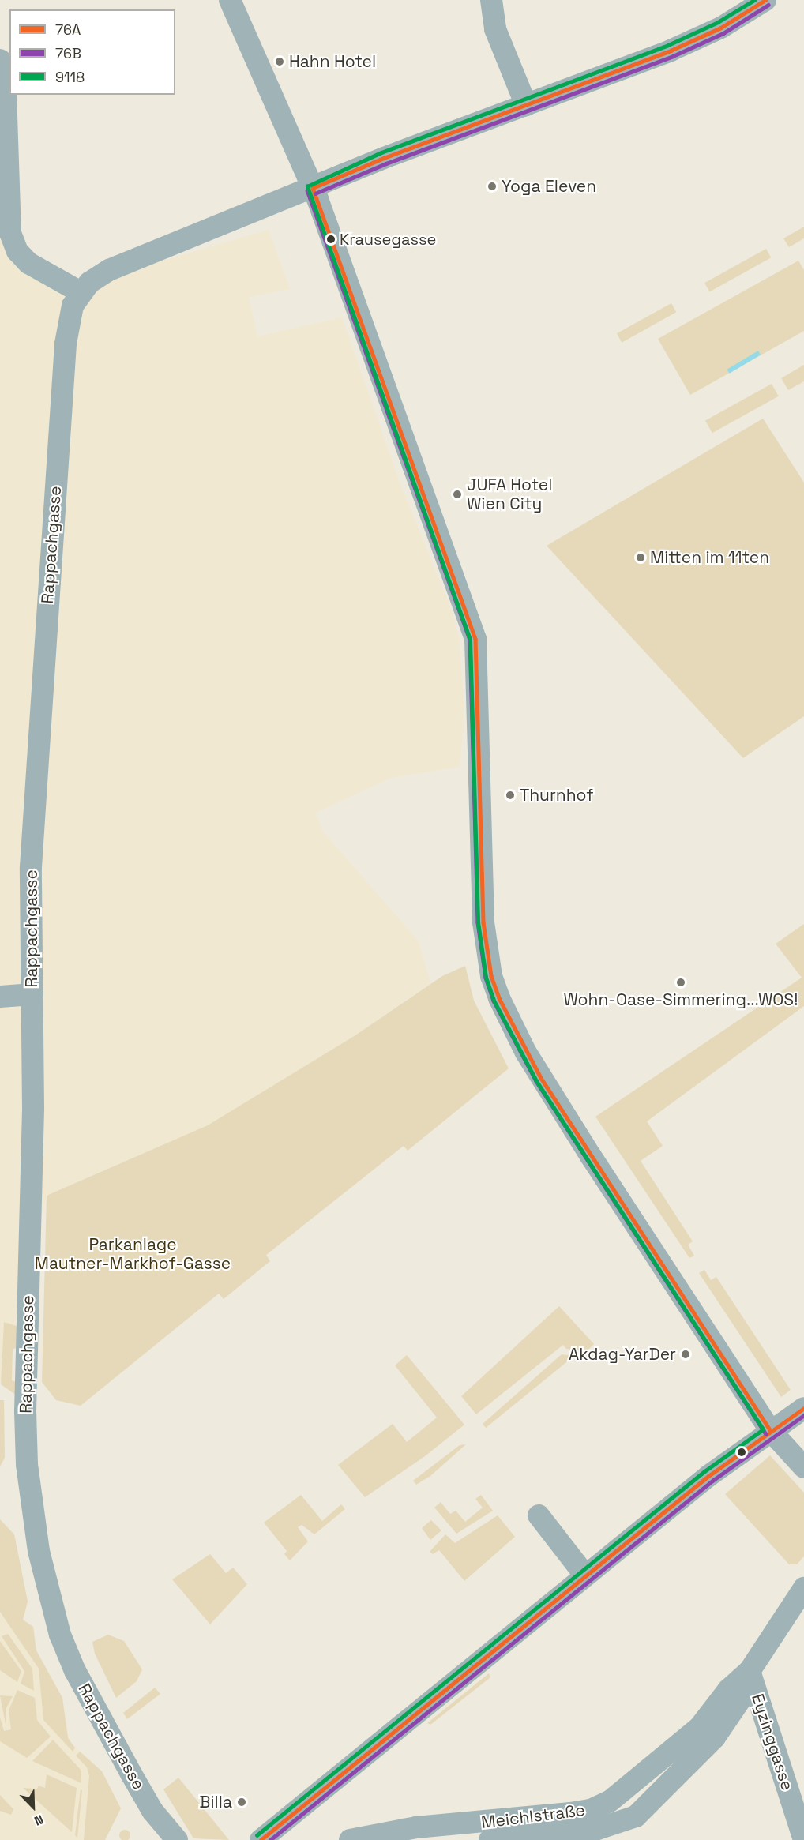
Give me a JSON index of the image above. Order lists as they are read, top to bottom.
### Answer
{
  "streets": {
    "street": ["Rappachgasse", "Eyzinggasse", "Meichlstraße"]
  },
  "crossings": [
    ["Eyzinggasse", "Meichlstraße"]
  ],
  "parks": ["Parkanlage Mautner-Markhof-Gasse"],
  "places": [
    "Hahn Hotel",
    "Yoga Eleven",
    "Krausegasse",
    "JUFA Hotel Wien City",
    "Mitten im 11ten",
    "Thurnhof",
    "Wohn-Oase-Simmering...WOS!",
    "Akdag-YarDer",
    "Billa"
  ],
  "lines": ["transit line 76A", "transit line 9118", "transit line 76B"],
  "legend": ["76A", "76B", "9118"],
  "north": "bottom right"
}
